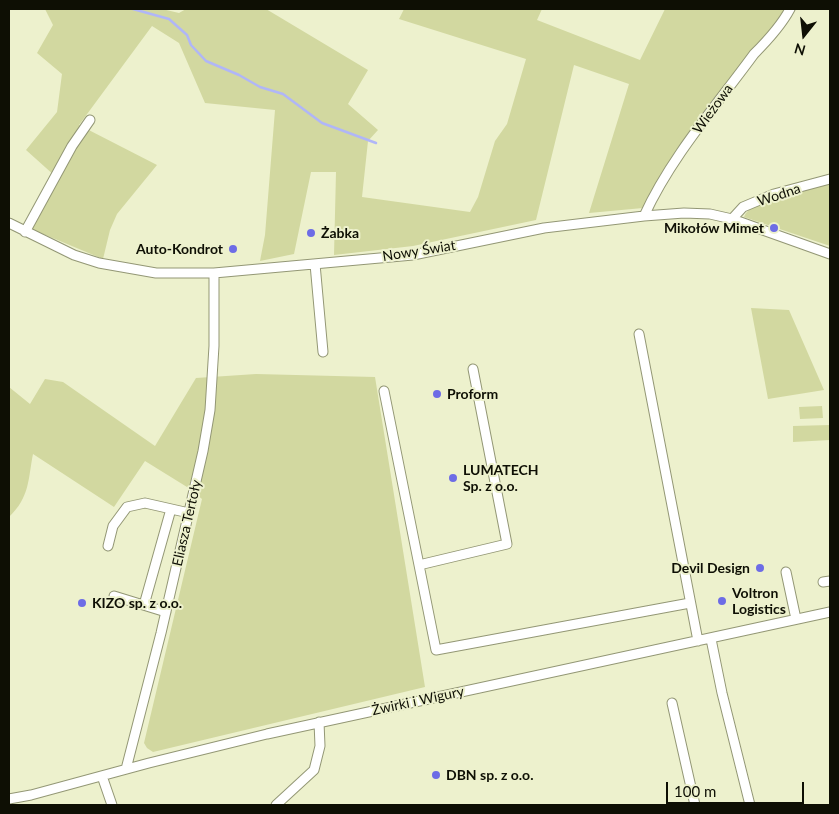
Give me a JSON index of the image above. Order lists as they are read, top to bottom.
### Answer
{
  "streets": {
    "street": [
      "Wieżowa",
      "Wodna",
      "Nowy Świat",
      "Eliasza Tertoły",
      "Żwirki i Wigury"
    ]
  },
  "crossings": [
    ["Wieżowa", "Nowy Świat"],
    ["Wodna", "Nowy Świat"],
    ["Nowy Świat", "Eliasza Tertoły"],
    ["Eliasza Tertoły", "Żwirki i Wigury"]
  ],
  "places": [
    "Mikołów Mimet",
    "Żabka",
    "Auto-Kondrot",
    "Proform",
    "LUMATECH Sp. z o.o.",
    "Devil Design",
    "Voltron Logistics",
    "KIZO sp. z o.o.",
    "DBN sp. z o.o."
  ],
  "scale_bar": "100 m",
  "north": "bottom"
}
